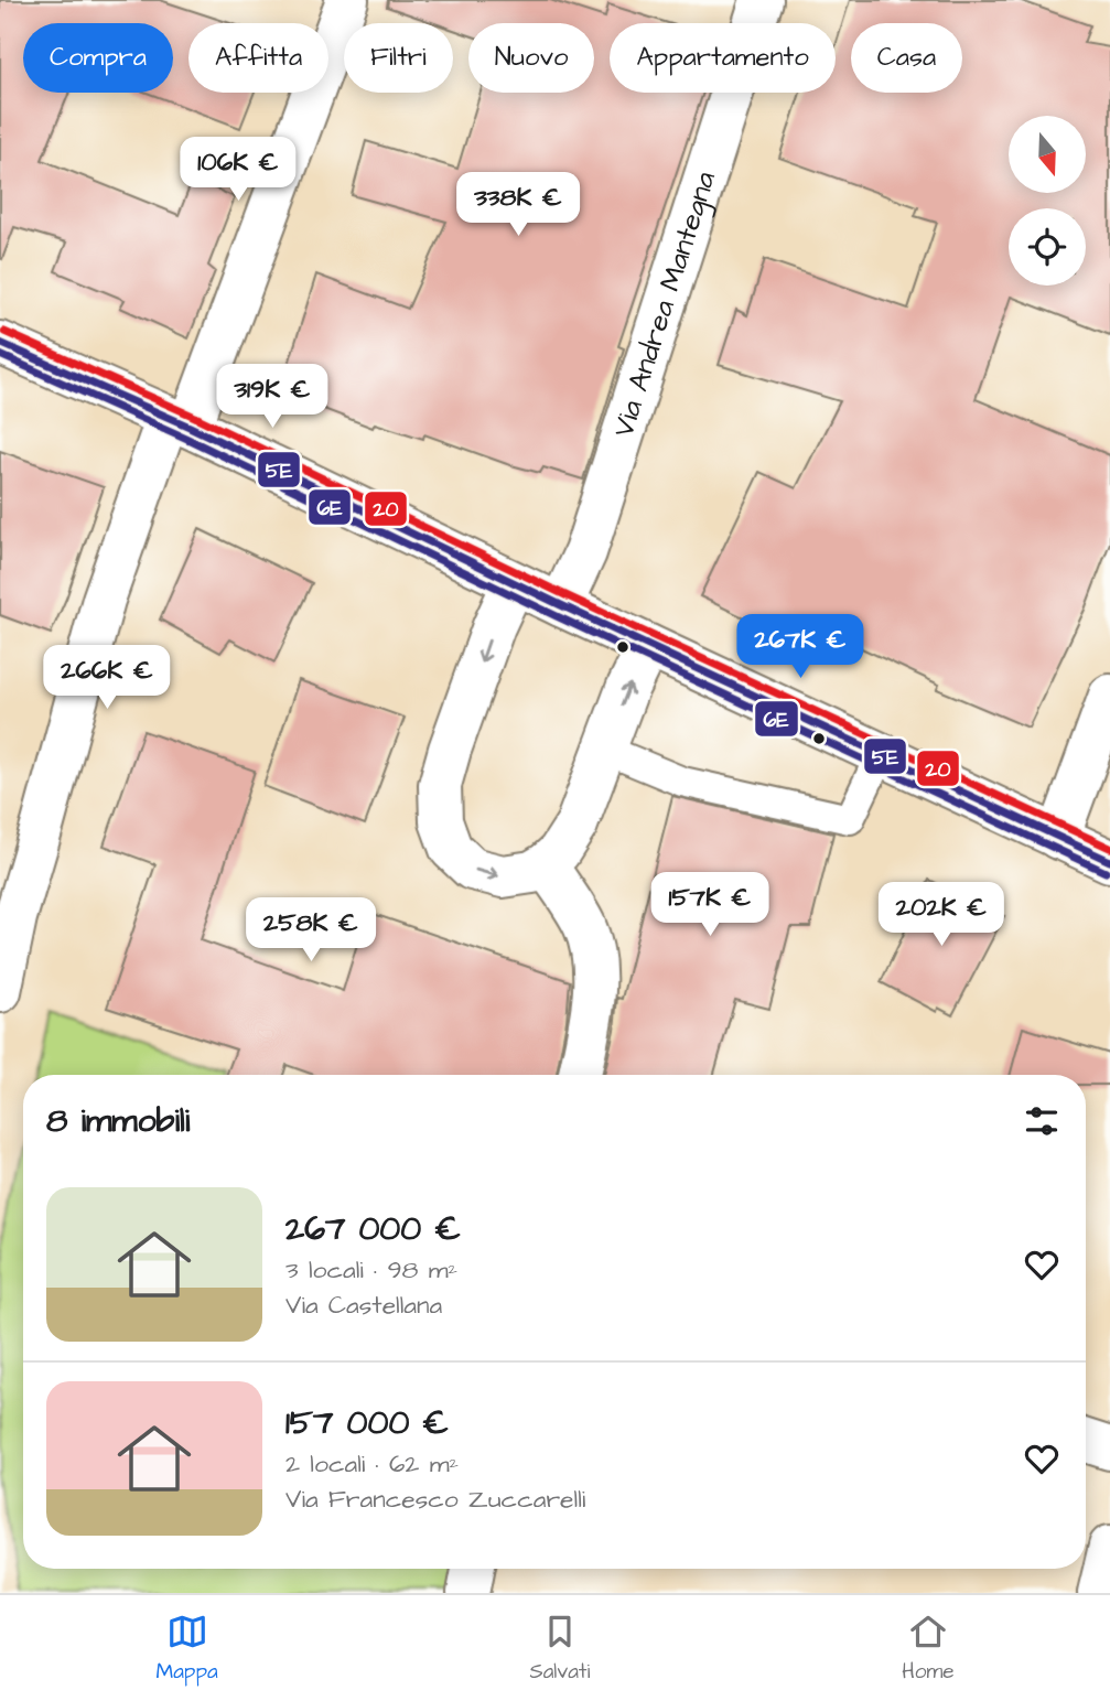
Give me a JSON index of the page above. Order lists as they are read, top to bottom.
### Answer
{
  "streets": {
    "street": ["Via Andrea Mantegna"]
  },
  "lines": ["transit line 20", "transit line 5E", "transit line 6E"],
  "north": "bottom",
  "page": {
    "chip": [
      "Compra",
      "Affitta",
      "Filtri",
      "Nuovo",
      "Appartamento",
      "Casa"
    ],
    "price": [
      "106K €",
      "338K €",
      "319K €",
      "267K €",
      "266K €",
      "157K €",
      "202K €",
      "258K €"
    ],
    "heading": "8 immobili",
    "list": [
      {
        "name": "267 000 €",
        "note": "3 locali · 98 m² · Via Castellana"
      },
      {
        "name": "157 000 €",
        "note": "2 locali · 62 m² · Via Francesco Zuccarelli"
      }
    ],
    "tabs": ["Mappa", "Salvati", "Home"]
  }
}
